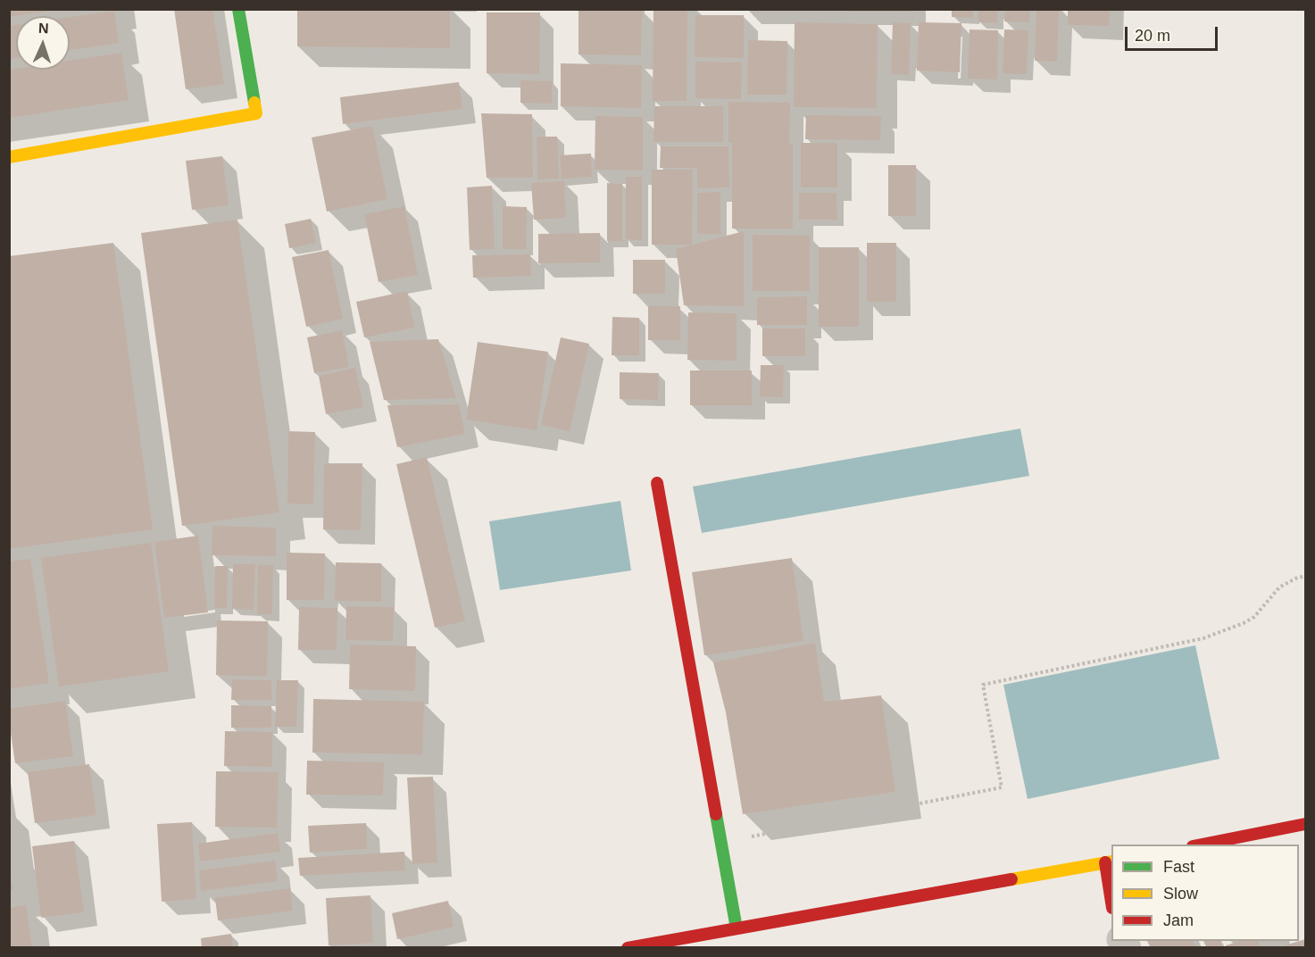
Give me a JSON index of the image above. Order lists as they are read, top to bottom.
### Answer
{
  "legend": ["Fast", "Slow", "Jam"],
  "scale_bar": "20 m",
  "north": "top"
}
